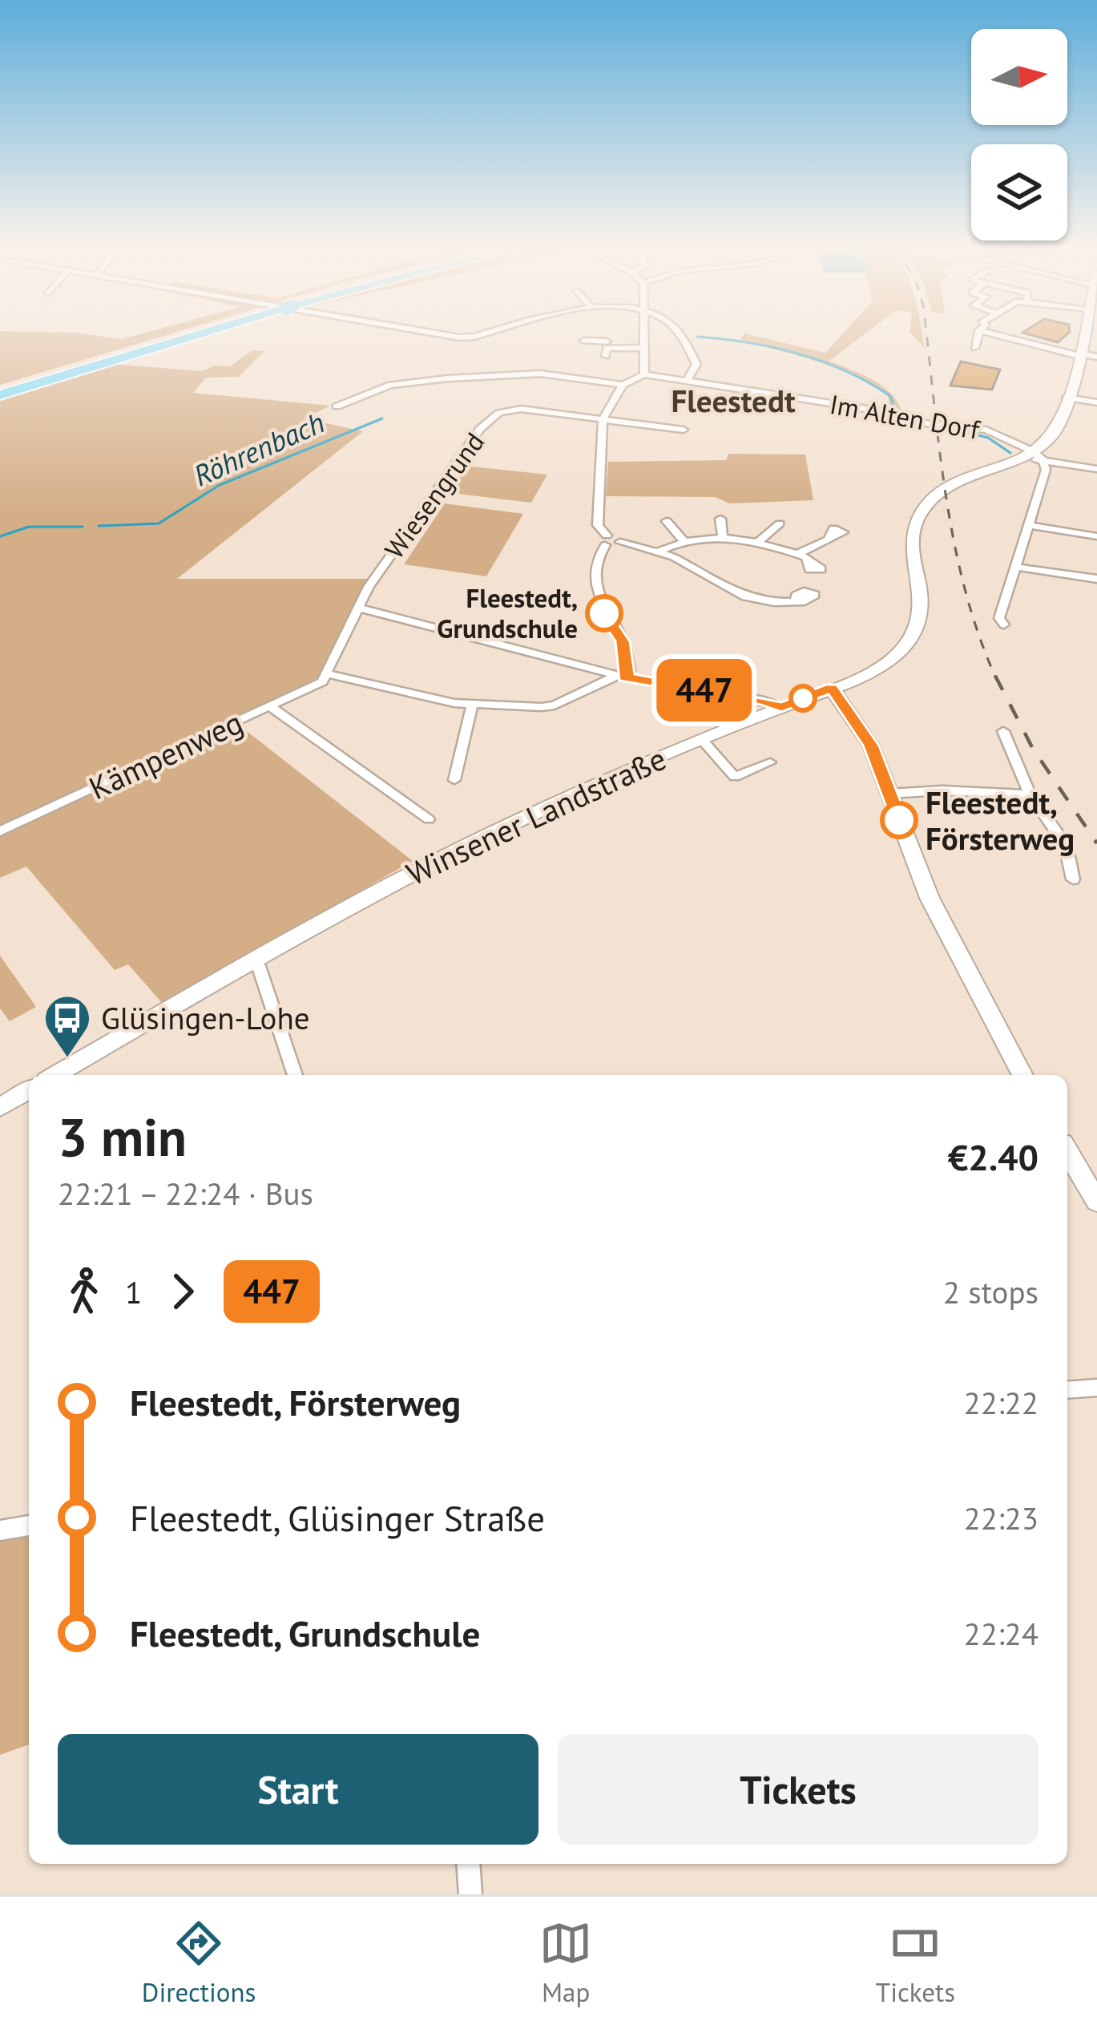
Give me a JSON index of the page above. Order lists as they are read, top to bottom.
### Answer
{
  "streets": {
    "street": [
      "Im Alten Dorf",
      "Wiesengrund",
      "Kämpenweg",
      "Winsener Landstraße"
    ]
  },
  "crossings": [
    ["Im Alten Dorf", "Winsener Landstraße"],
    ["Wiesengrund", "Kämpenweg"]
  ],
  "districts": ["Fleestedt"],
  "water": ["Röhrenbach"],
  "places": {
    "other": ["Fleestedt, Grundschule", "Fleestedt, Försterweg"],
    "bus stop": ["Glüsingen-Lohe"]
  },
  "lines": ["bus line 447"],
  "north": "right",
  "page": {
    "on_map": "447",
    "heading": ["3 min", "22:21 – 22:24 · Bus", "€2.40"],
    "legs": ["1", "447", "2 stops"],
    "list": [
      {
        "name": "Fleestedt, Försterweg",
        "value": "22:22"
      },
      {
        "name": "Fleestedt, Glüsinger Straße",
        "value": "22:23"
      },
      {
        "name": "Fleestedt, Grundschule",
        "value": "22:24"
      }
    ],
    "buttons": ["Start", "Tickets"],
    "tabs": ["Directions", "Map", "Tickets"]
  }
}
